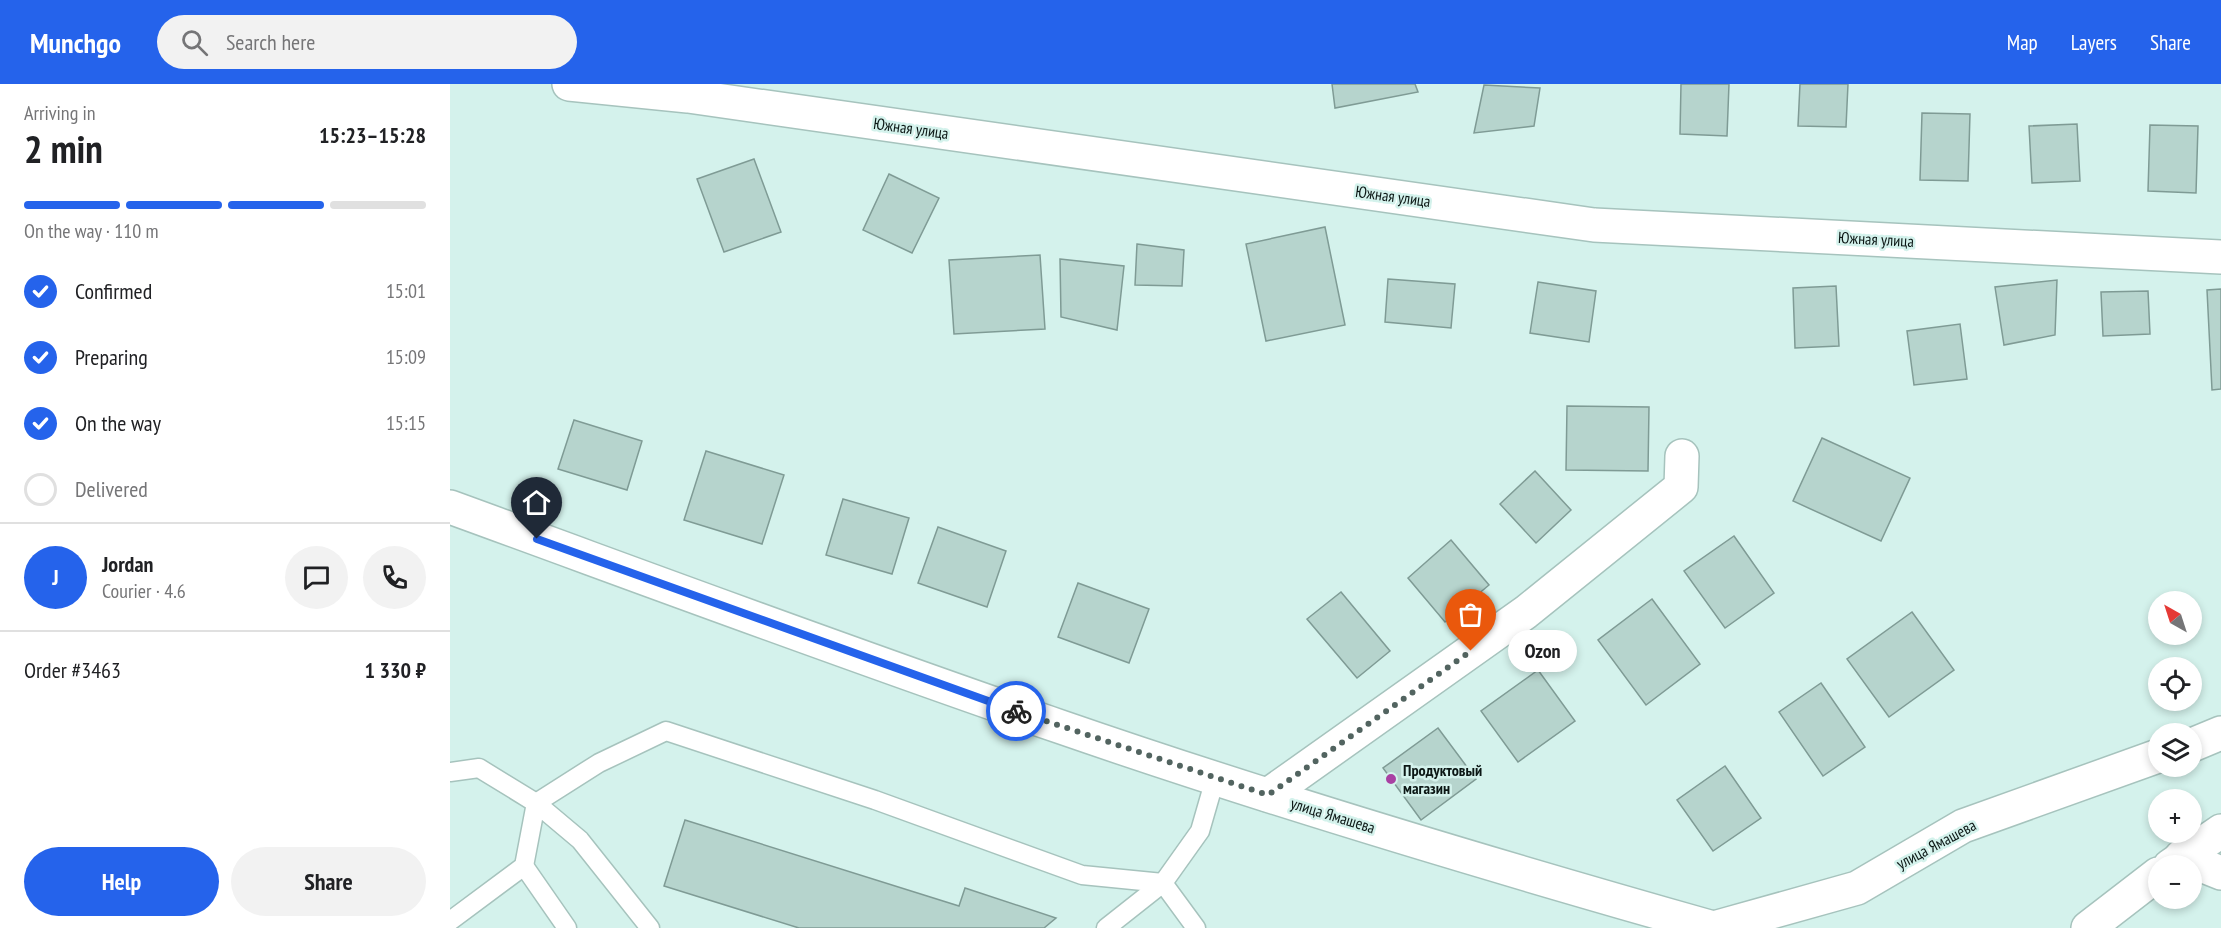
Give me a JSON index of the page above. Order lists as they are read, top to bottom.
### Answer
{
  "streets": {
    "street": ["Южная улица", "улица Ямашева"]
  },
  "places": ["Ozon", "Продуктовый магазин"],
  "north": "top left",
  "page": {
    "header": "Munchgo",
    "search": "Search here",
    "nav": ["Map", "Layers", "Share"],
    "heading": ["2 min", "Arriving in", "15:23–15:28"],
    "panel": [
      "Jordan",
      "Courier · 4.6",
      "Order #3463",
      "1 330 ₽"
    ],
    "bar": "On the way · 110 m",
    "list": [
      ["Confirmed", "15:01"],
      ["Preparing", "15:09"],
      ["On the way", "15:15"],
      "Delivered"
    ],
    "round": "J",
    "map_buttons": ["+", "−"],
    "bubble": "Ozon",
    "buttons": ["Help", "Share"]
  }
}
